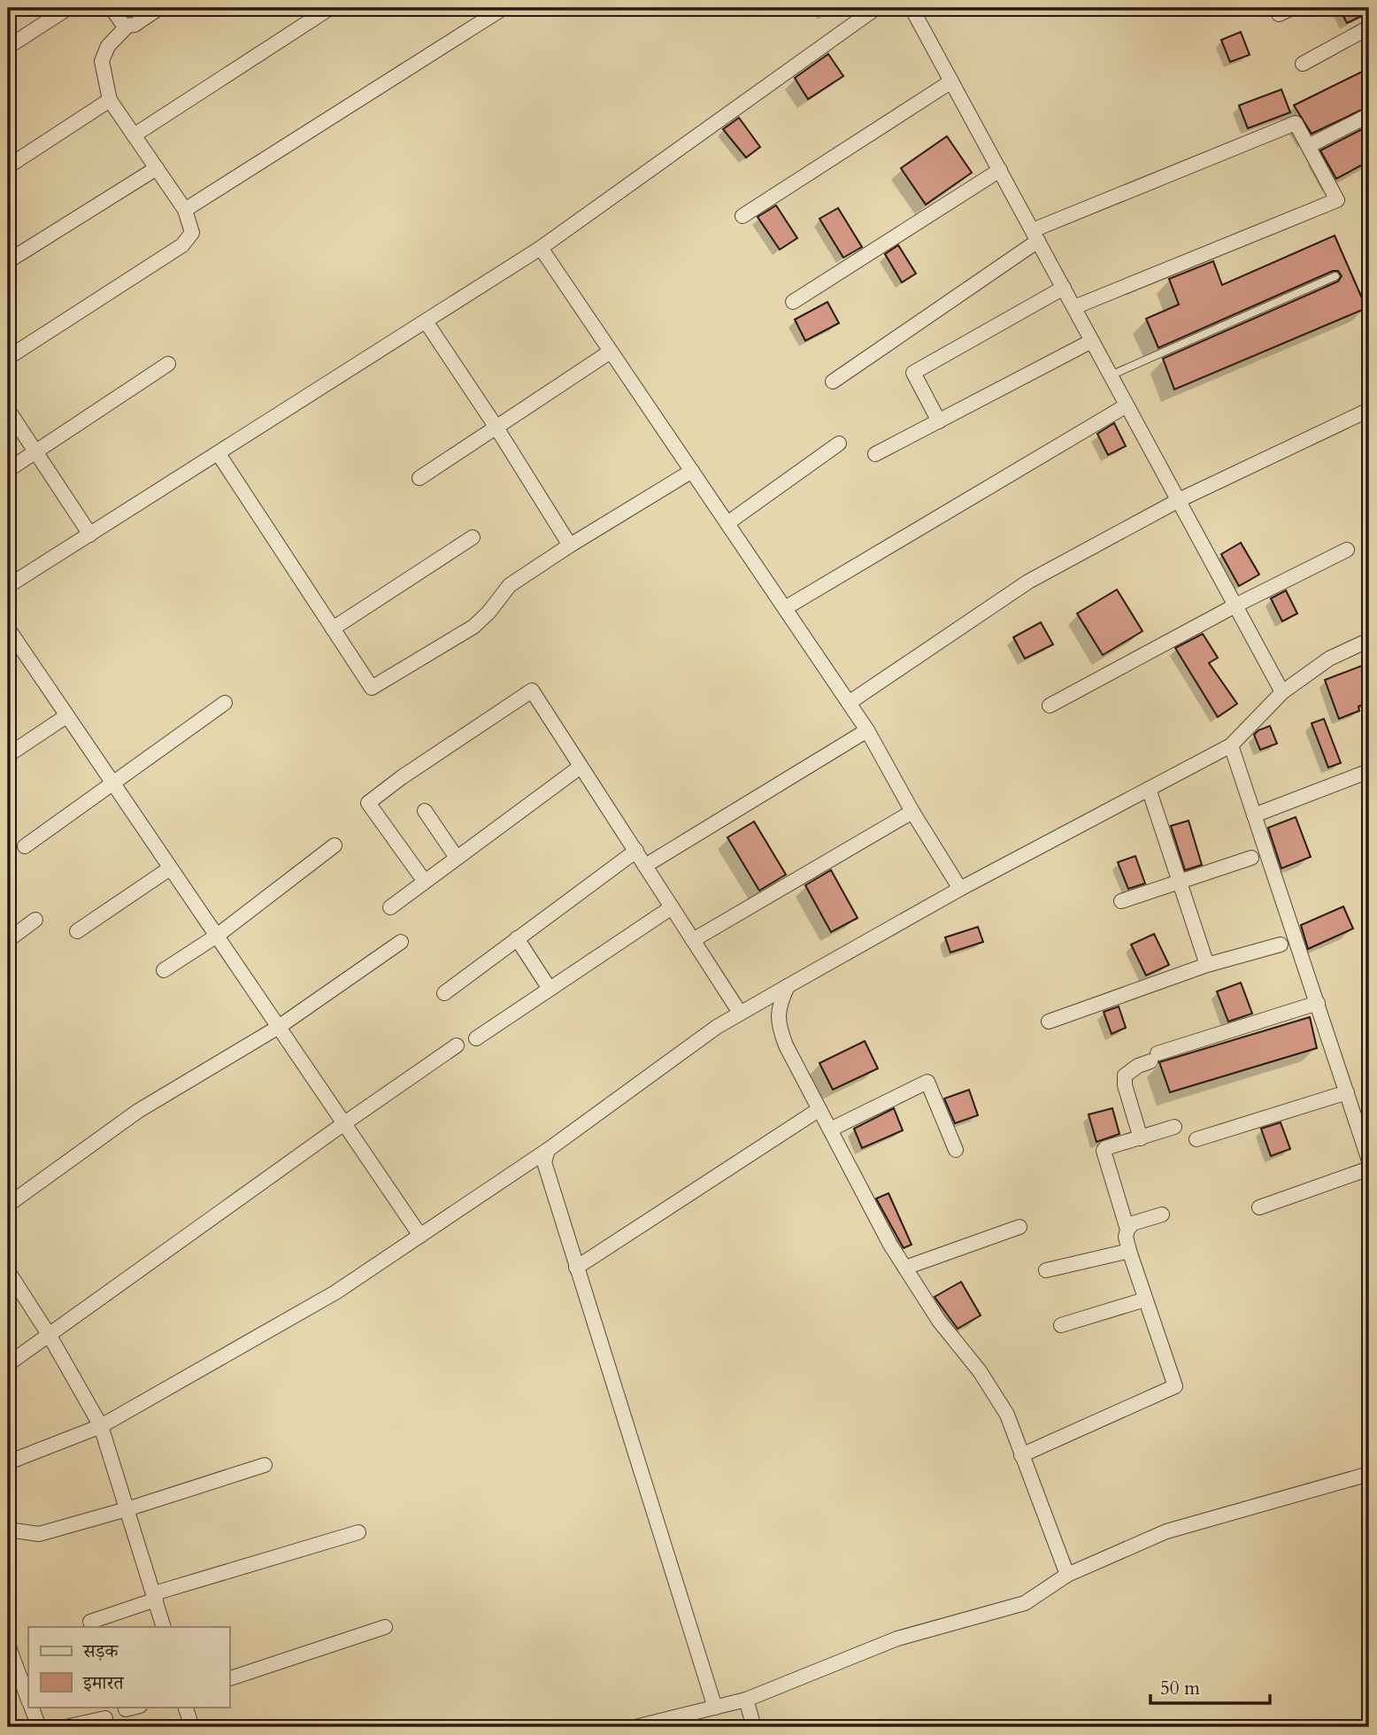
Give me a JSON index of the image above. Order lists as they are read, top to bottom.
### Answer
{
  "legend": ["सड़क", "इमारत"],
  "scale_bar": "50 m"
}
